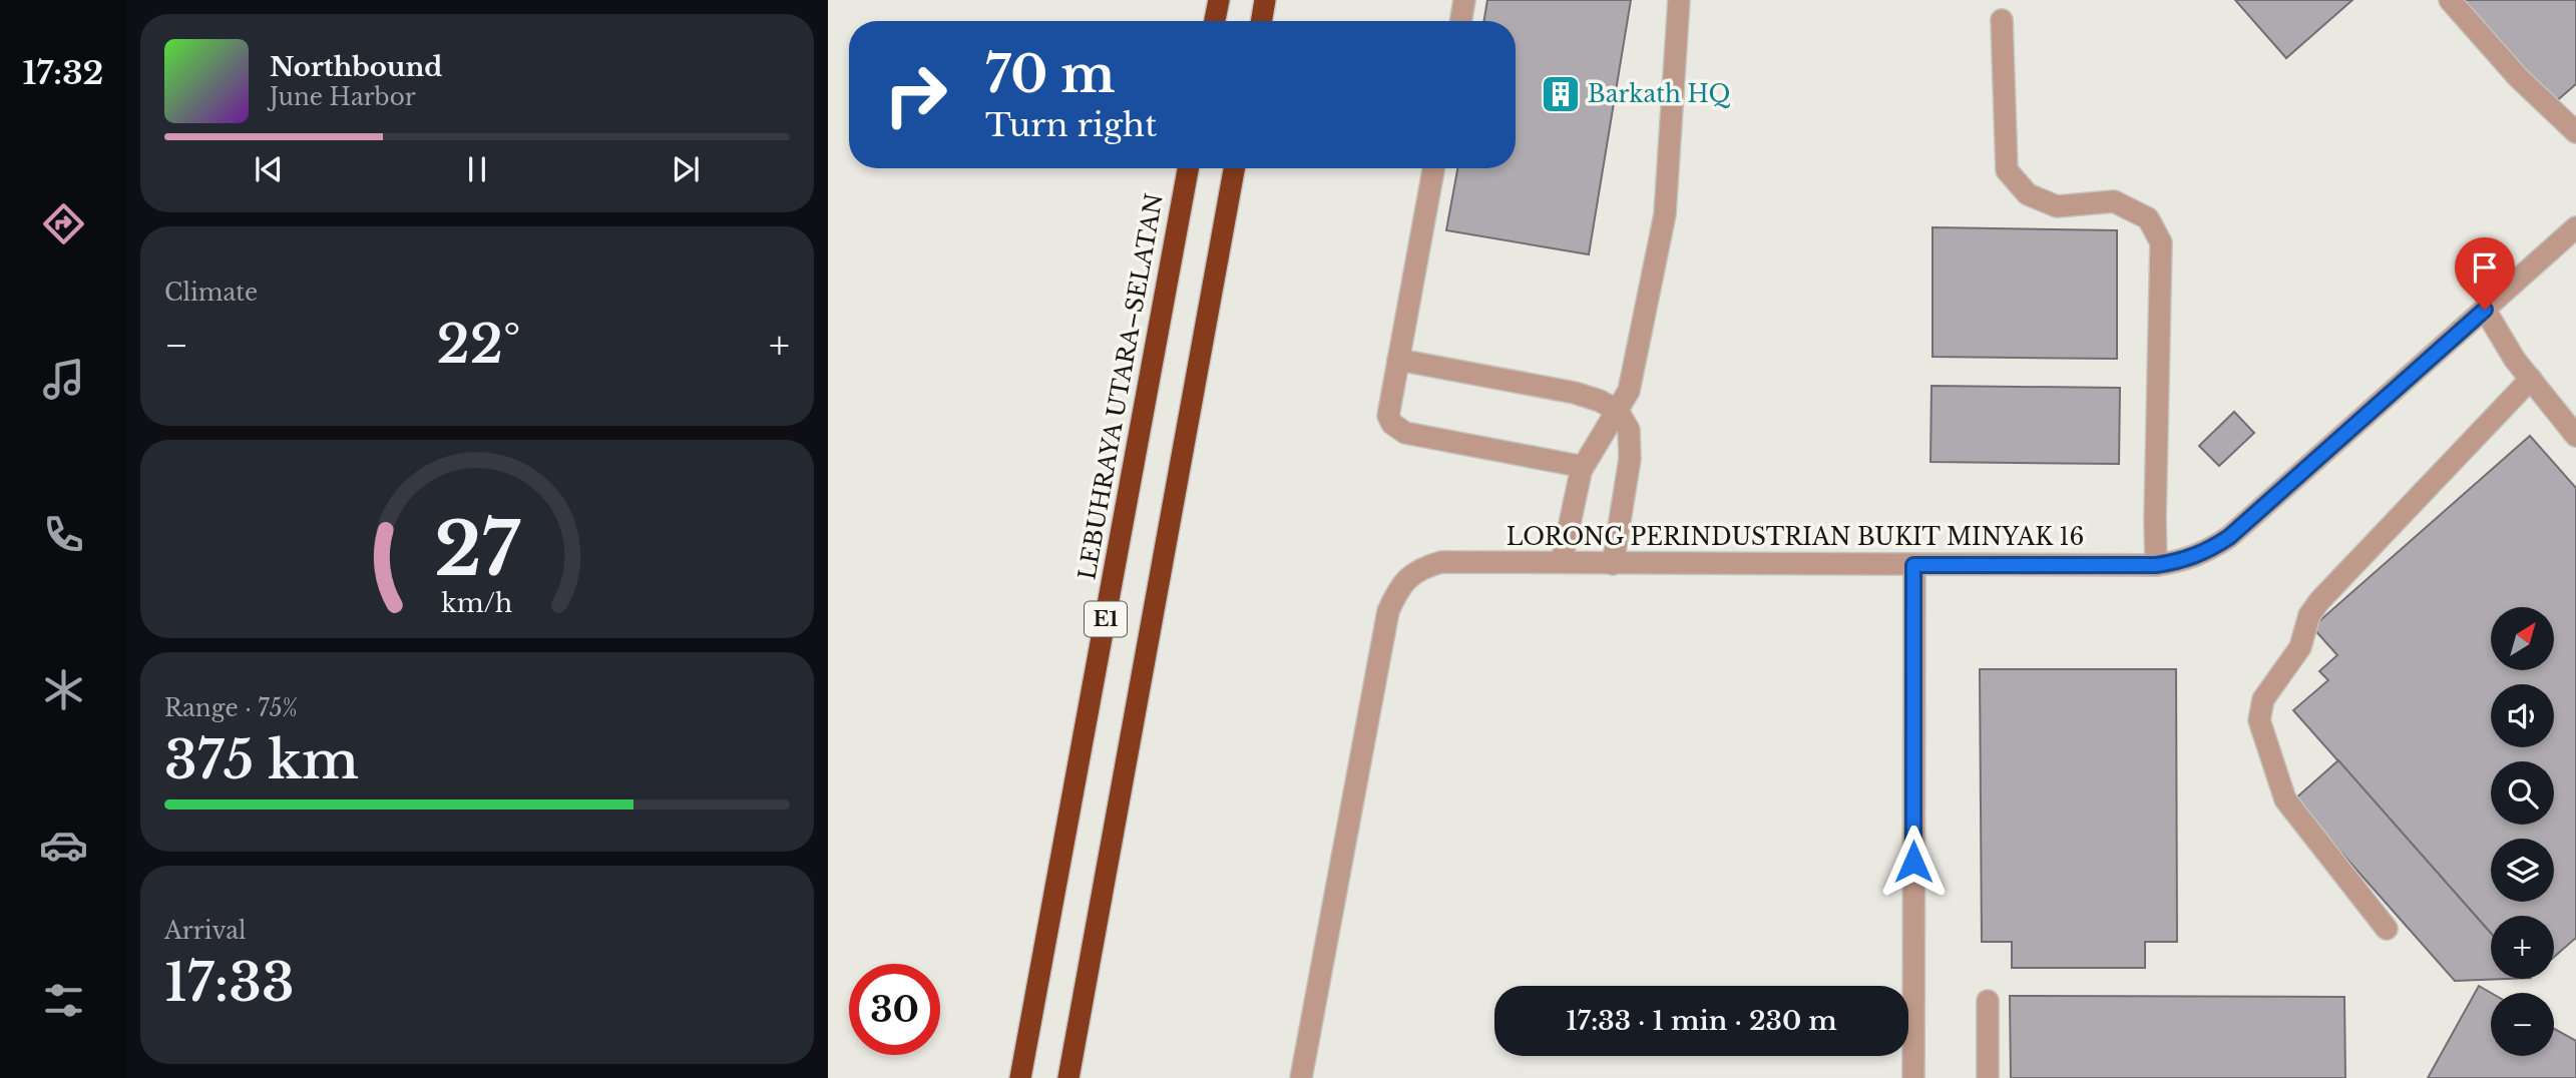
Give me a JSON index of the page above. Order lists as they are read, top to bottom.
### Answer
{
  "streets": {
    "highway": ["LEBUHRAYA UTARA–SELATAN", "E1"],
    "street": ["LORONG PERINDUSTRIAN BUKIT MINYAK 16"]
  },
  "places": {
    "building": ["Barkath HQ"]
  },
  "north": "top right",
  "page": {
    "tabs": "17:32",
    "turn": ["70 m", "Turn right"],
    "song": ["Northbound", "June Harbor"],
    "tile": [
      "Climate",
      ["Range · 75%", "375 km"],
      ["Arrival", "17:33"]
    ],
    "heat": ["−", "22°", "+"],
    "map_buttons": ["+", "−"],
    "limit": "30",
    "trip": "17:33 · 1 min · 230 m",
    "gauge": ["27", "km/h"]
  }
}
